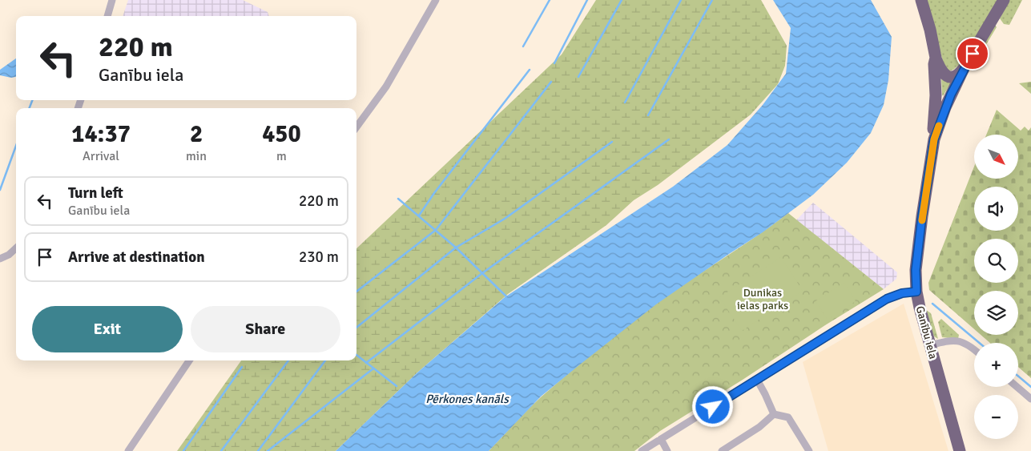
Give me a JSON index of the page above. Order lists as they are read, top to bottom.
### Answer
{
  "streets": {
    "highway": ["Ganību iela"]
  },
  "water": ["Pērkones kanāls"],
  "parks": ["Dunikas ielas parks"],
  "north": "bottom right",
  "page": {
    "turn": ["220 m", "Ganību iela"],
    "eta": [
      "14:37",
      "Arrival",
      "2",
      "min",
      "450",
      "m"
    ],
    "map_buttons": ["+", "−"],
    "list": [
      {
        "name": "Turn left",
        "note": "Ganību iela",
        "value": "220 m"
      },
      {
        "name": "Arrive at destination",
        "value": "230 m"
      }
    ],
    "buttons": ["Exit", "Share"]
  }
}
